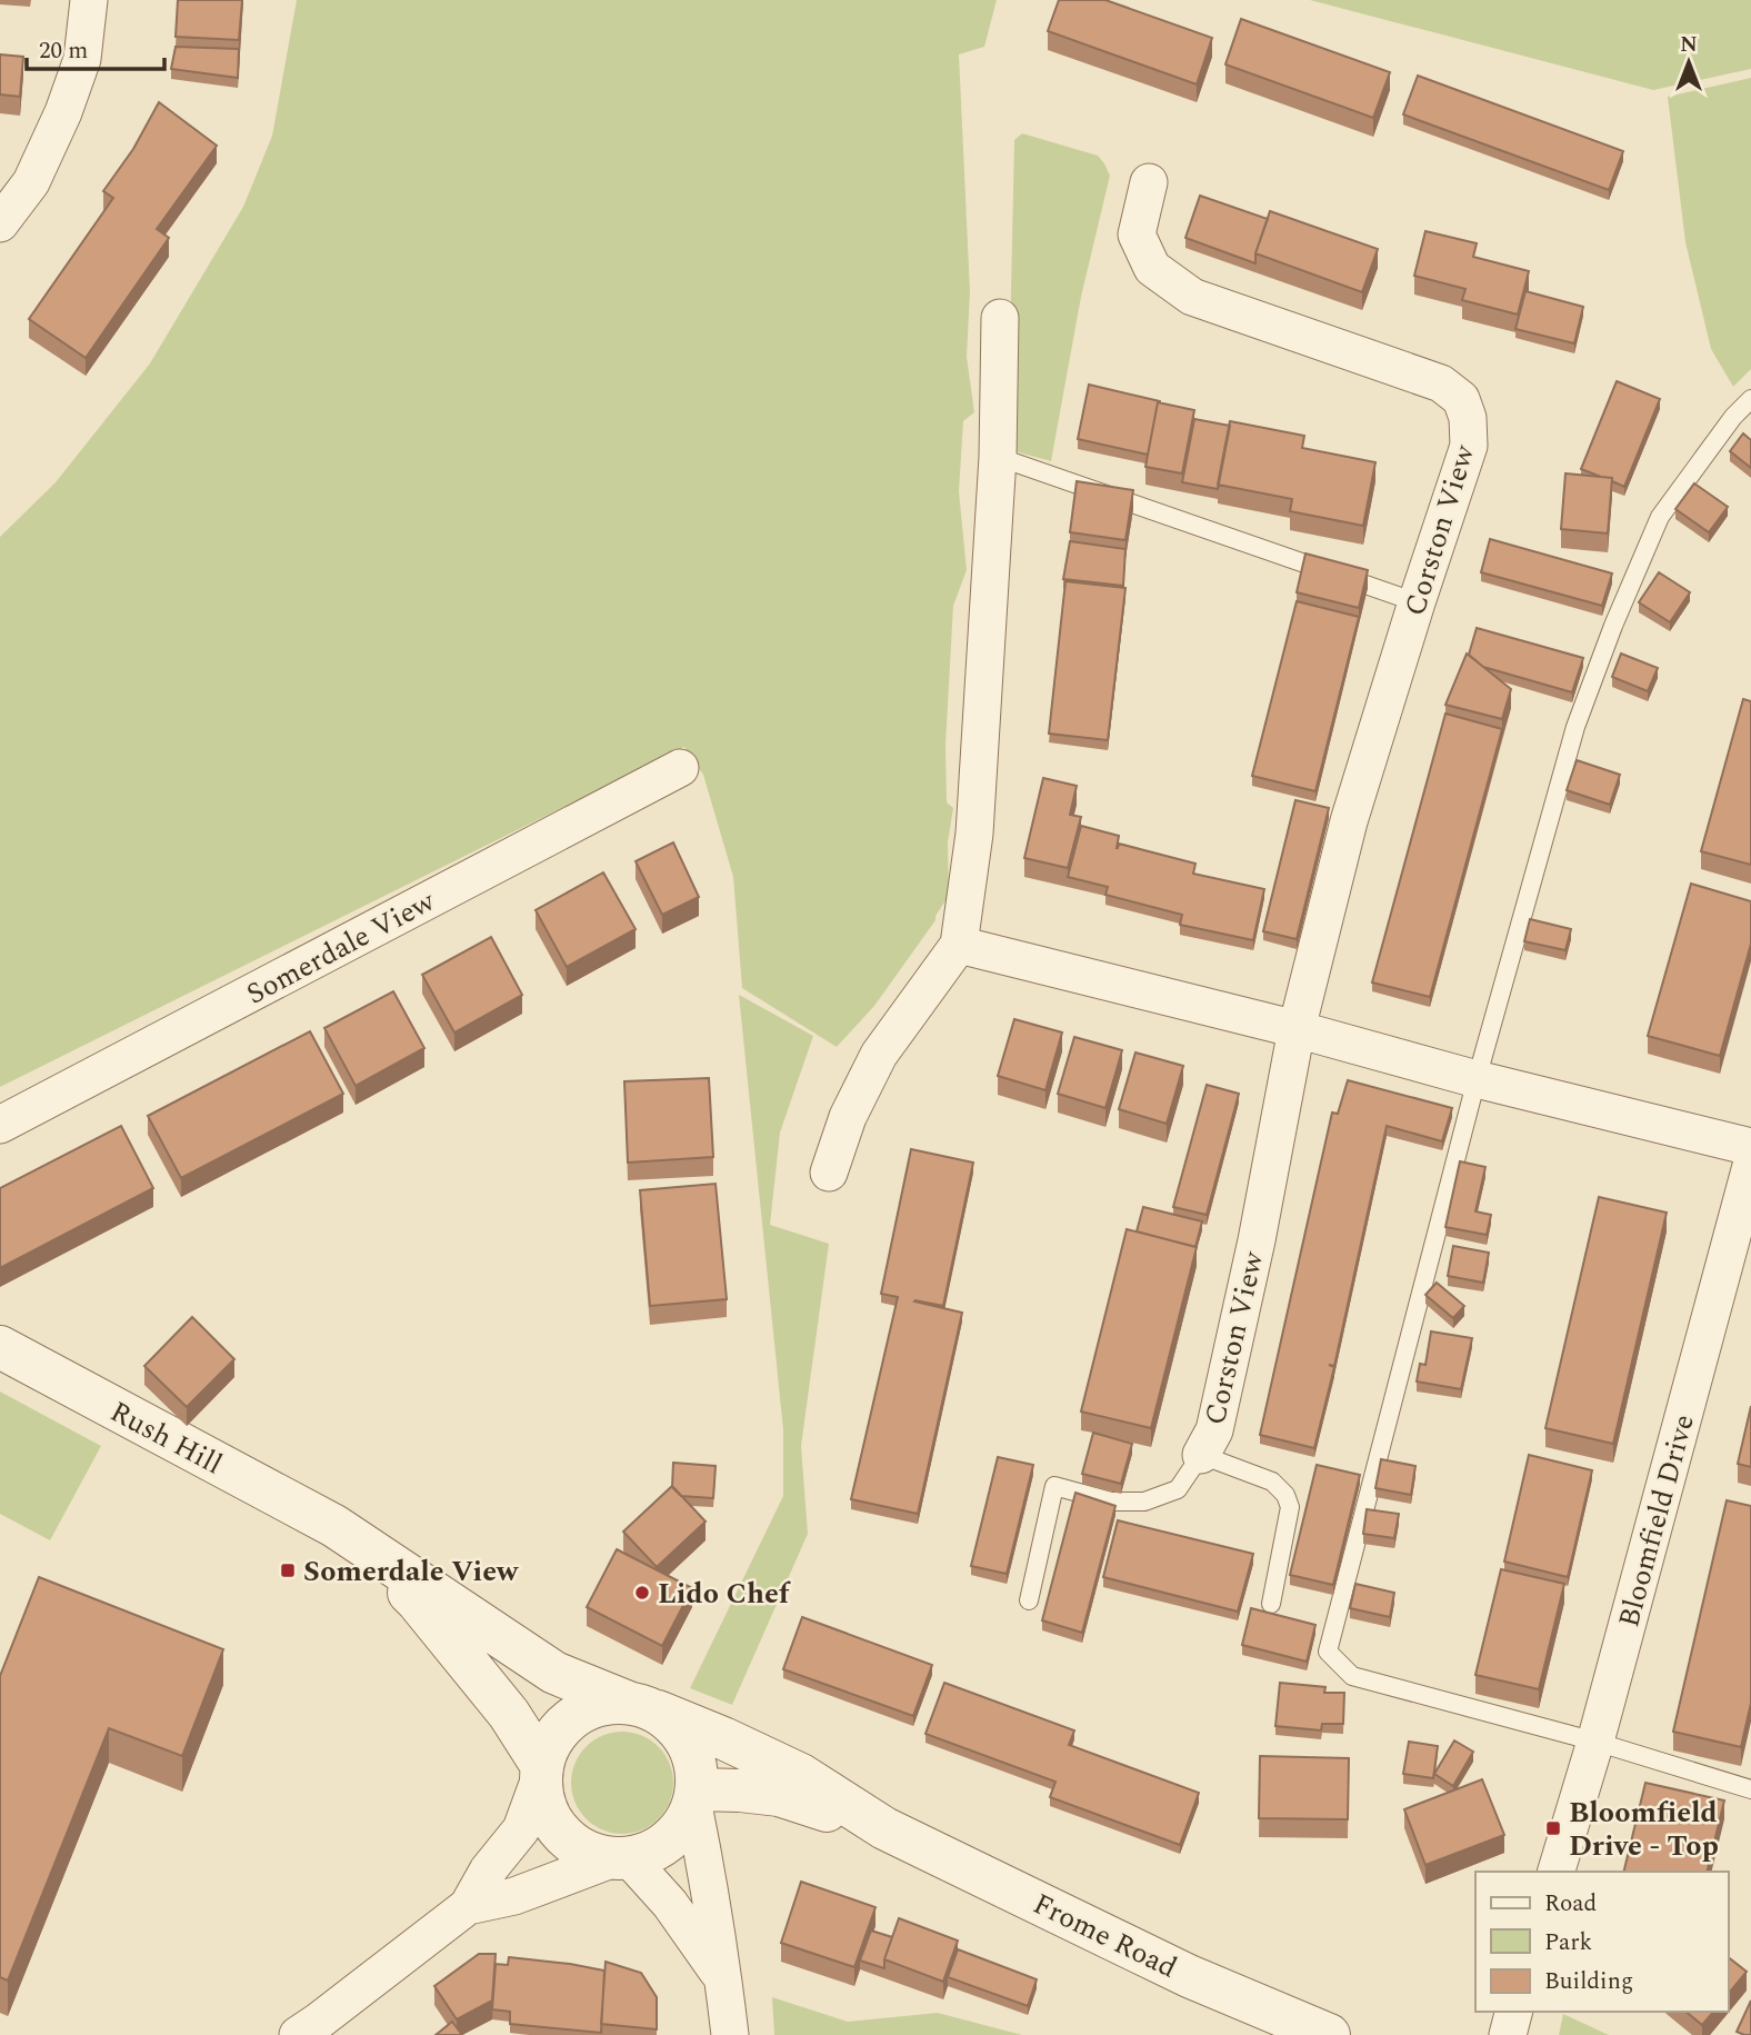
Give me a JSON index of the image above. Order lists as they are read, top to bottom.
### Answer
{
  "streets": {
    "street": [
      "Corston View",
      "Somerdale View",
      "Rush Hill",
      "Bloomfield Drive",
      "Frome Road"
    ]
  },
  "crossings": [
    ["Rush Hill", "Frome Road"]
  ],
  "places": {
    "transit": ["Somerdale View", "Bloomfield Drive - Top"],
    "other": ["Lido Chef"]
  },
  "legend": ["Road", "Park", "Building"],
  "scale_bar": "20 m",
  "north": "top"
}
